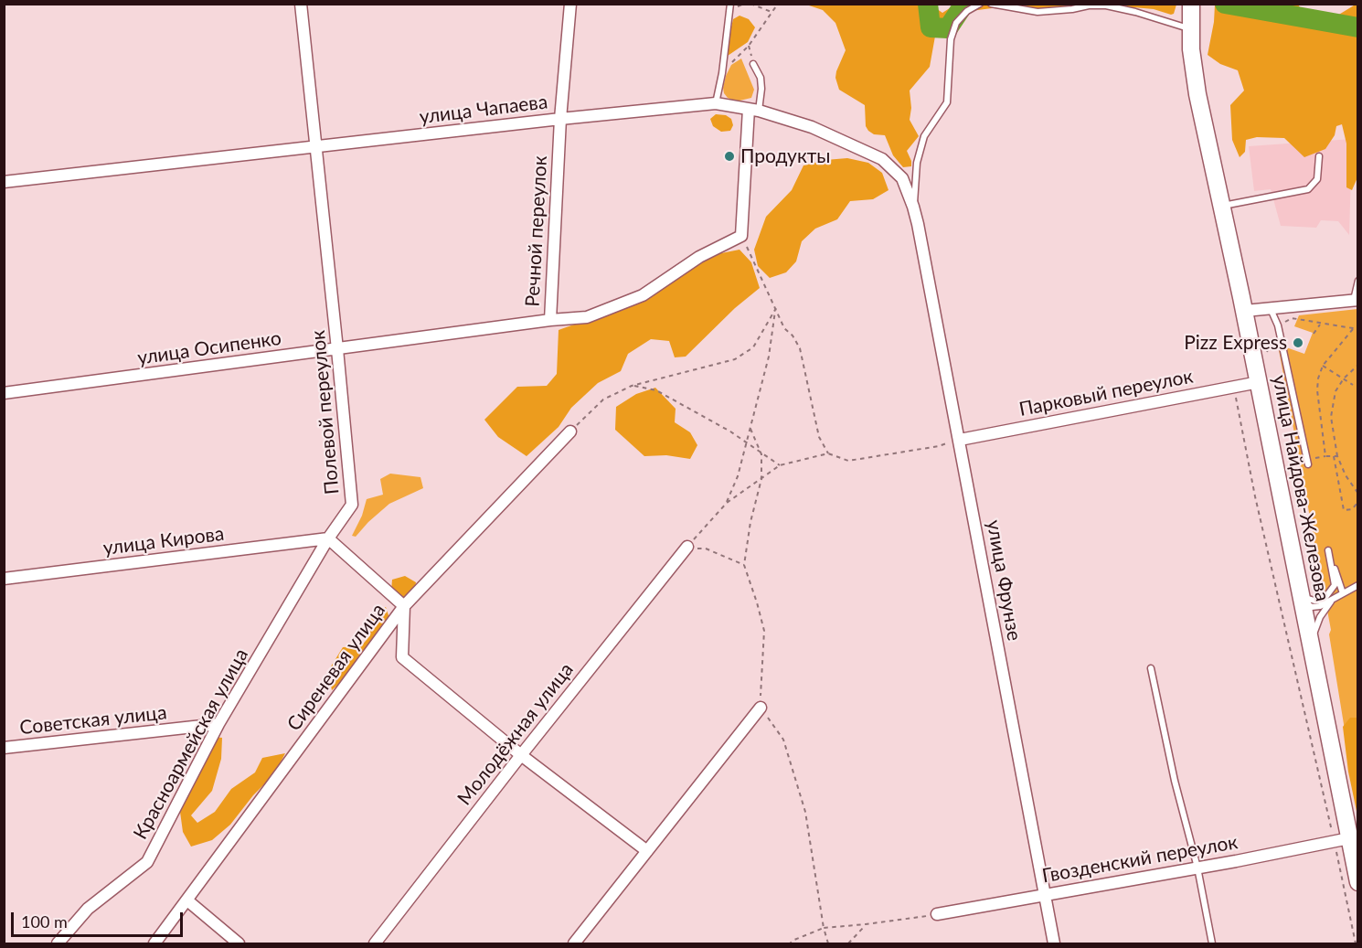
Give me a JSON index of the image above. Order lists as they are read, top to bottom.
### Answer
{
  "streets": {
    "main road": ["улица Найдова-Железова"],
    "street": [
      "улица Чапаева",
      "Речной переулок",
      "улица Осипенко",
      "Парковый переулок",
      "Полевой переулок",
      "улица Кирова",
      "улица Фрунзе",
      "Сиреневая улица",
      "Советская улица",
      "Молодёжная улица",
      "Красноармейская улица",
      "Гвозденский переулок"
    ]
  },
  "crossings": [
    ["улица Чапаева", "Речной переулок"],
    ["улица Чапаева", "Полевой переулок"],
    ["улица Чапаева", "улица Фрунзе"],
    ["Речной переулок", "улица Осипенко"],
    ["улица Осипенко", "Полевой переулок"],
    ["Парковый переулок", "улица Найдова-Железова"],
    ["Парковый переулок", "улица Фрунзе"],
    ["Полевой переулок", "улица Кирова"],
    ["Полевой переулок", "Красноармейская улица"],
    ["улица Найдова-Железова", "Гвозденский переулок"],
    ["улица Кирова", "Красноармейская улица"],
    ["улица Фрунзе", "Гвозденский переулок"],
    ["Советская улица", "Красноармейская улица"]
  ],
  "places": ["Продукты", "Pizz Express"],
  "scale_bar": "100 m"
}
